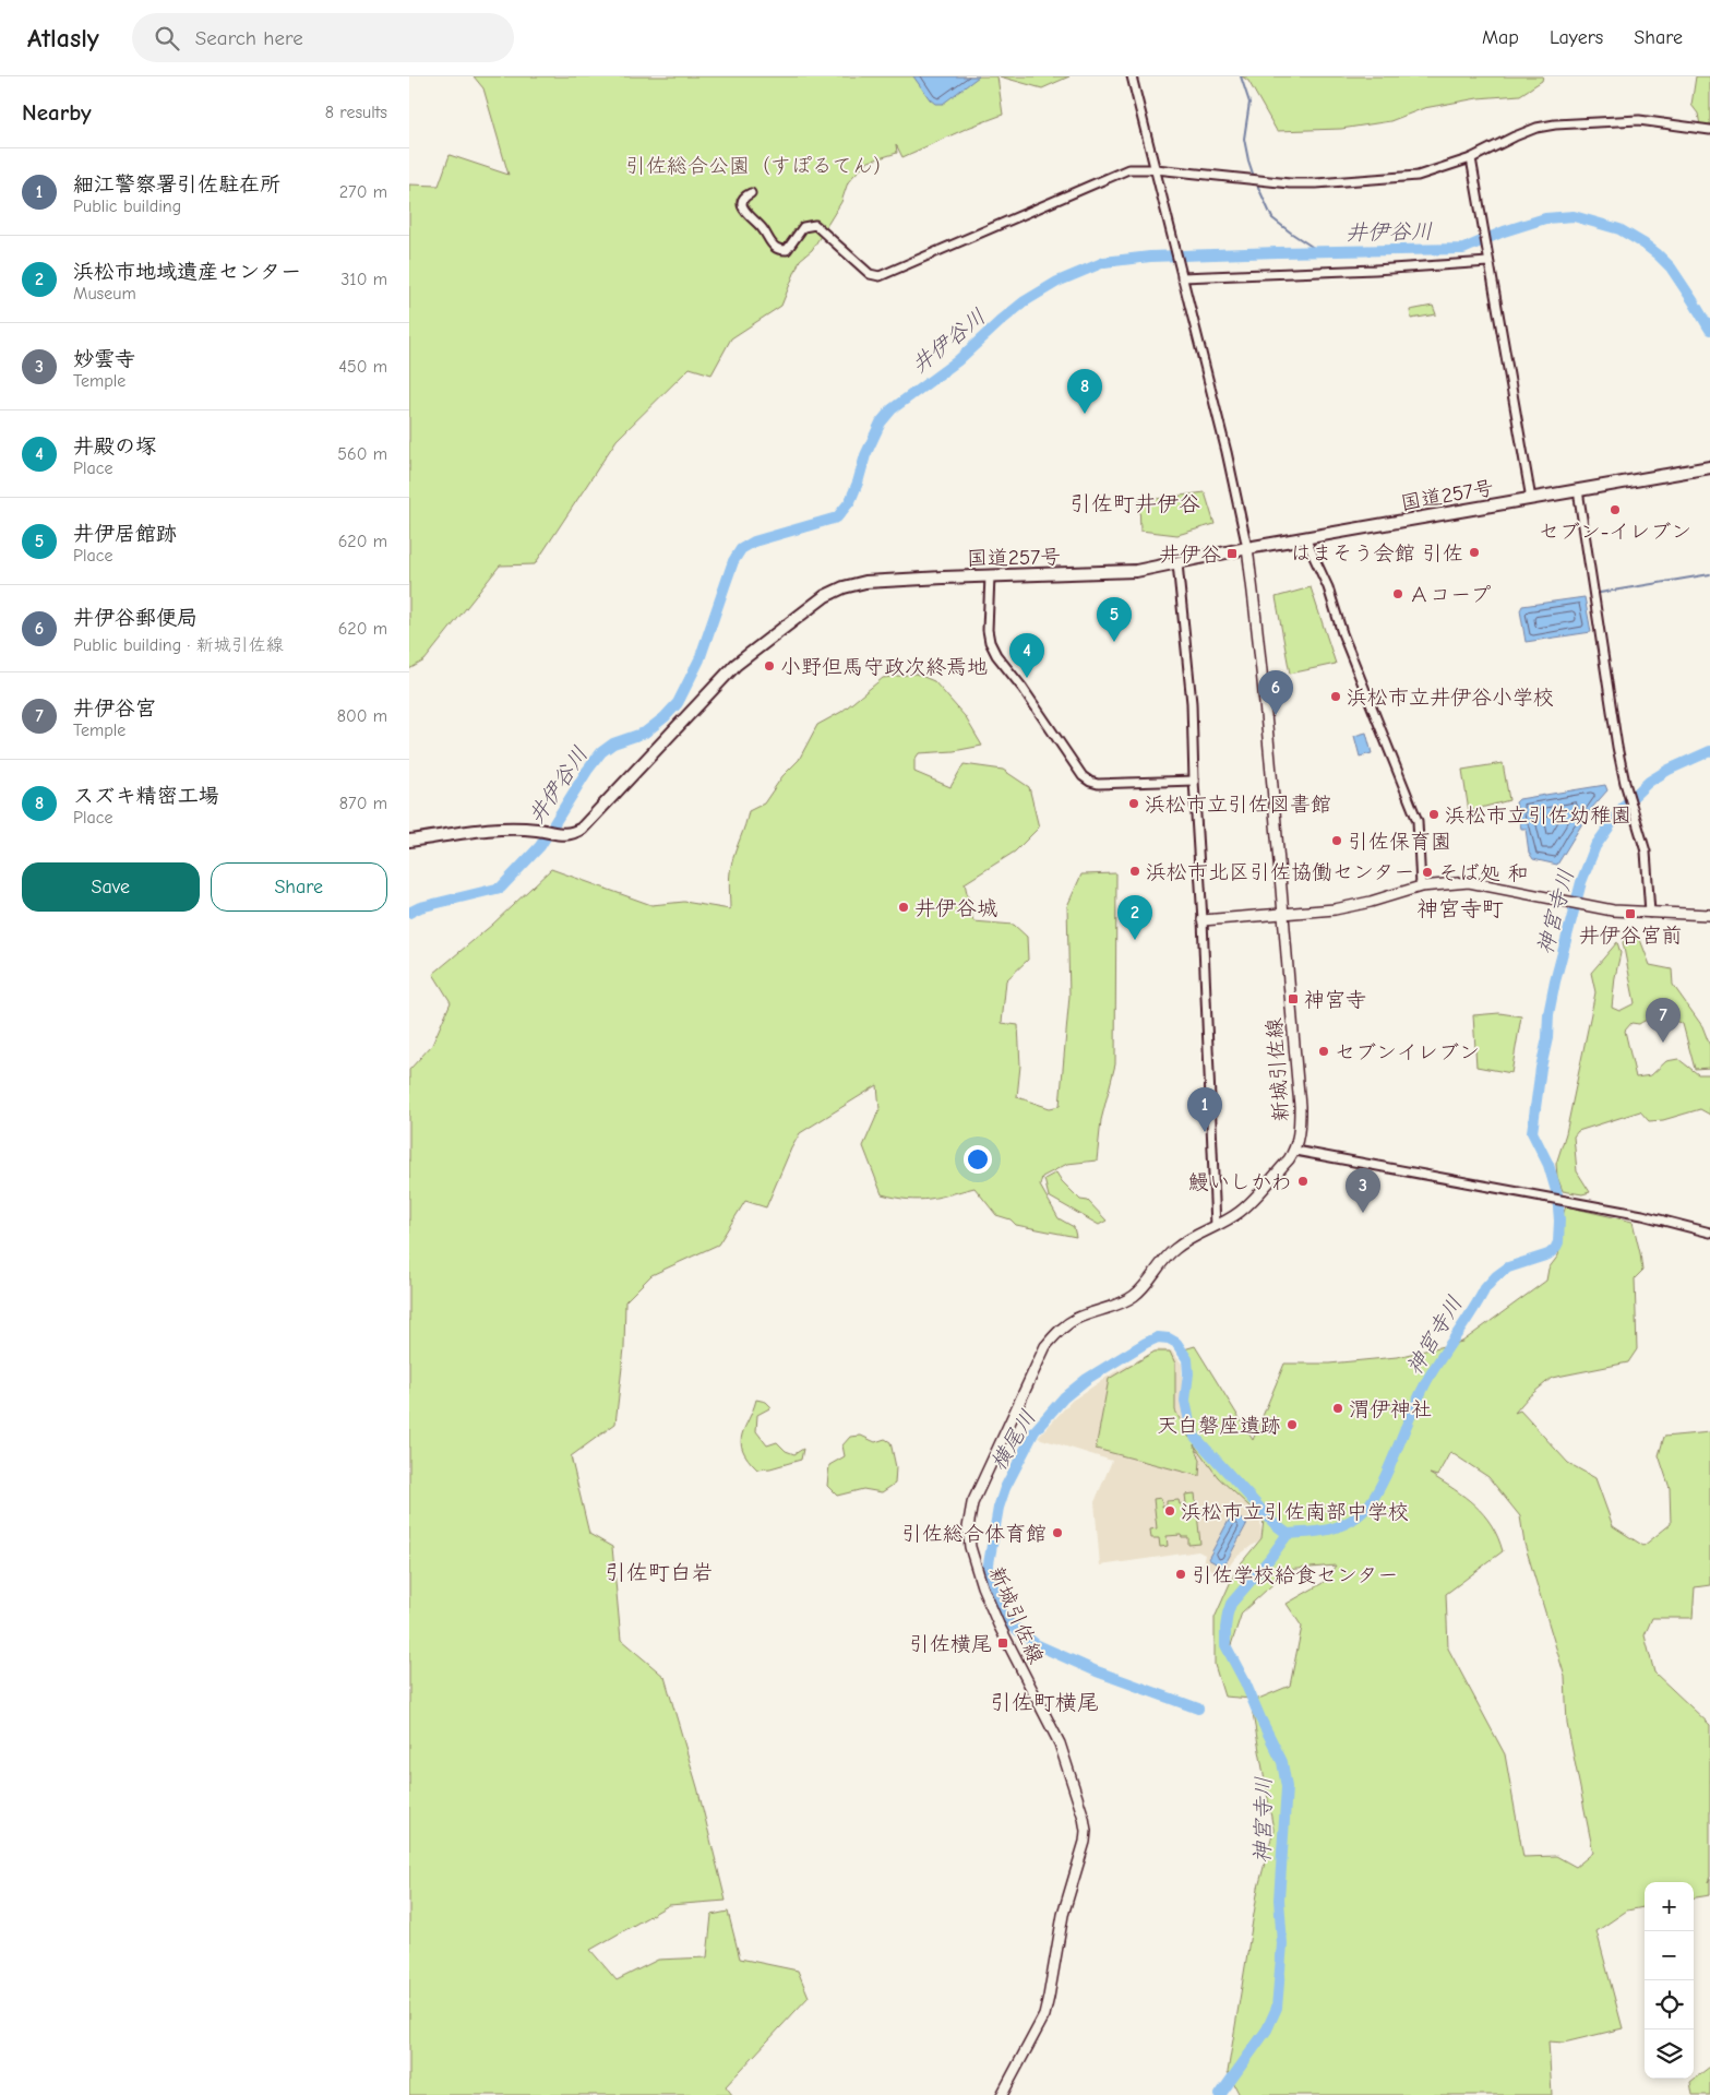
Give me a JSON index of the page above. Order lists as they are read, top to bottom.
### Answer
{
  "streets": {
    "highway": ["国道257号"],
    "main road": ["新城引佐線"]
  },
  "crossings": [
    ["国道257号", "新城引佐線"]
  ],
  "districts": [
    "引佐町井伊谷",
    "神宮寺町",
    "引佐町白岩",
    "引佐町横尾"
  ],
  "water": ["井伊谷川", "神宮寺川", "横尾川"],
  "parks": ["引佐総合公園（すぽるてん）"],
  "places": {
    "other": [
      "セブン-イレブン",
      "はまそう会館 引佐",
      "Ａコープ",
      "小野但馬守政次終焉地",
      "浜松市立井伊谷小学校",
      "浜松市立引佐図書館",
      "浜松市立引佐幼稚園",
      "引佐保育園",
      "浜松市北区引佐協働センター",
      "そば処 和",
      "井伊谷城",
      "セブンイレブン",
      "鰻いしかわ",
      "渭伊神社",
      "天白磐座遺跡",
      "浜松市立引佐南部中学校",
      "引佐総合体育館",
      "引佐学校給食センター"
    ],
    "transit": [
      "井伊谷",
      "井伊谷宮前",
      "神宮寺",
      "引佐横尾"
    ]
  },
  "page": {
    "header": "Atlasly",
    "search": "Search here",
    "nav": ["Map", "Layers", "Share"],
    "heading": ["Nearby", "8 results"],
    "list": [
      {
        "mark": "1",
        "name": "細江警察署引佐駐在所",
        "note": "Public building",
        "value": "270 m"
      },
      {
        "mark": "2",
        "name": "浜松市地域遺産センター",
        "note": "Museum",
        "value": "310 m"
      },
      {
        "mark": "3",
        "name": "妙雲寺",
        "note": "Temple",
        "value": "450 m"
      },
      {
        "mark": "4",
        "name": "井殿の塚",
        "note": "Place",
        "value": "560 m"
      },
      {
        "mark": "5",
        "name": "井伊居館跡",
        "note": "Place",
        "value": "620 m"
      },
      {
        "mark": "6",
        "name": "井伊谷郵便局",
        "note": "Public building · 新城引佐線",
        "value": "620 m"
      },
      {
        "mark": "7",
        "name": "井伊谷宮",
        "note": "Temple",
        "value": "800 m"
      },
      {
        "mark": "8",
        "name": "スズキ精密工場",
        "note": "Place",
        "value": "870 m"
      }
    ],
    "pins": [
      "8",
      "5",
      "4",
      "6",
      "2",
      "7",
      "1",
      "3"
    ],
    "buttons": ["Save", "Share"],
    "map_buttons": ["+", "−"]
  }
}
